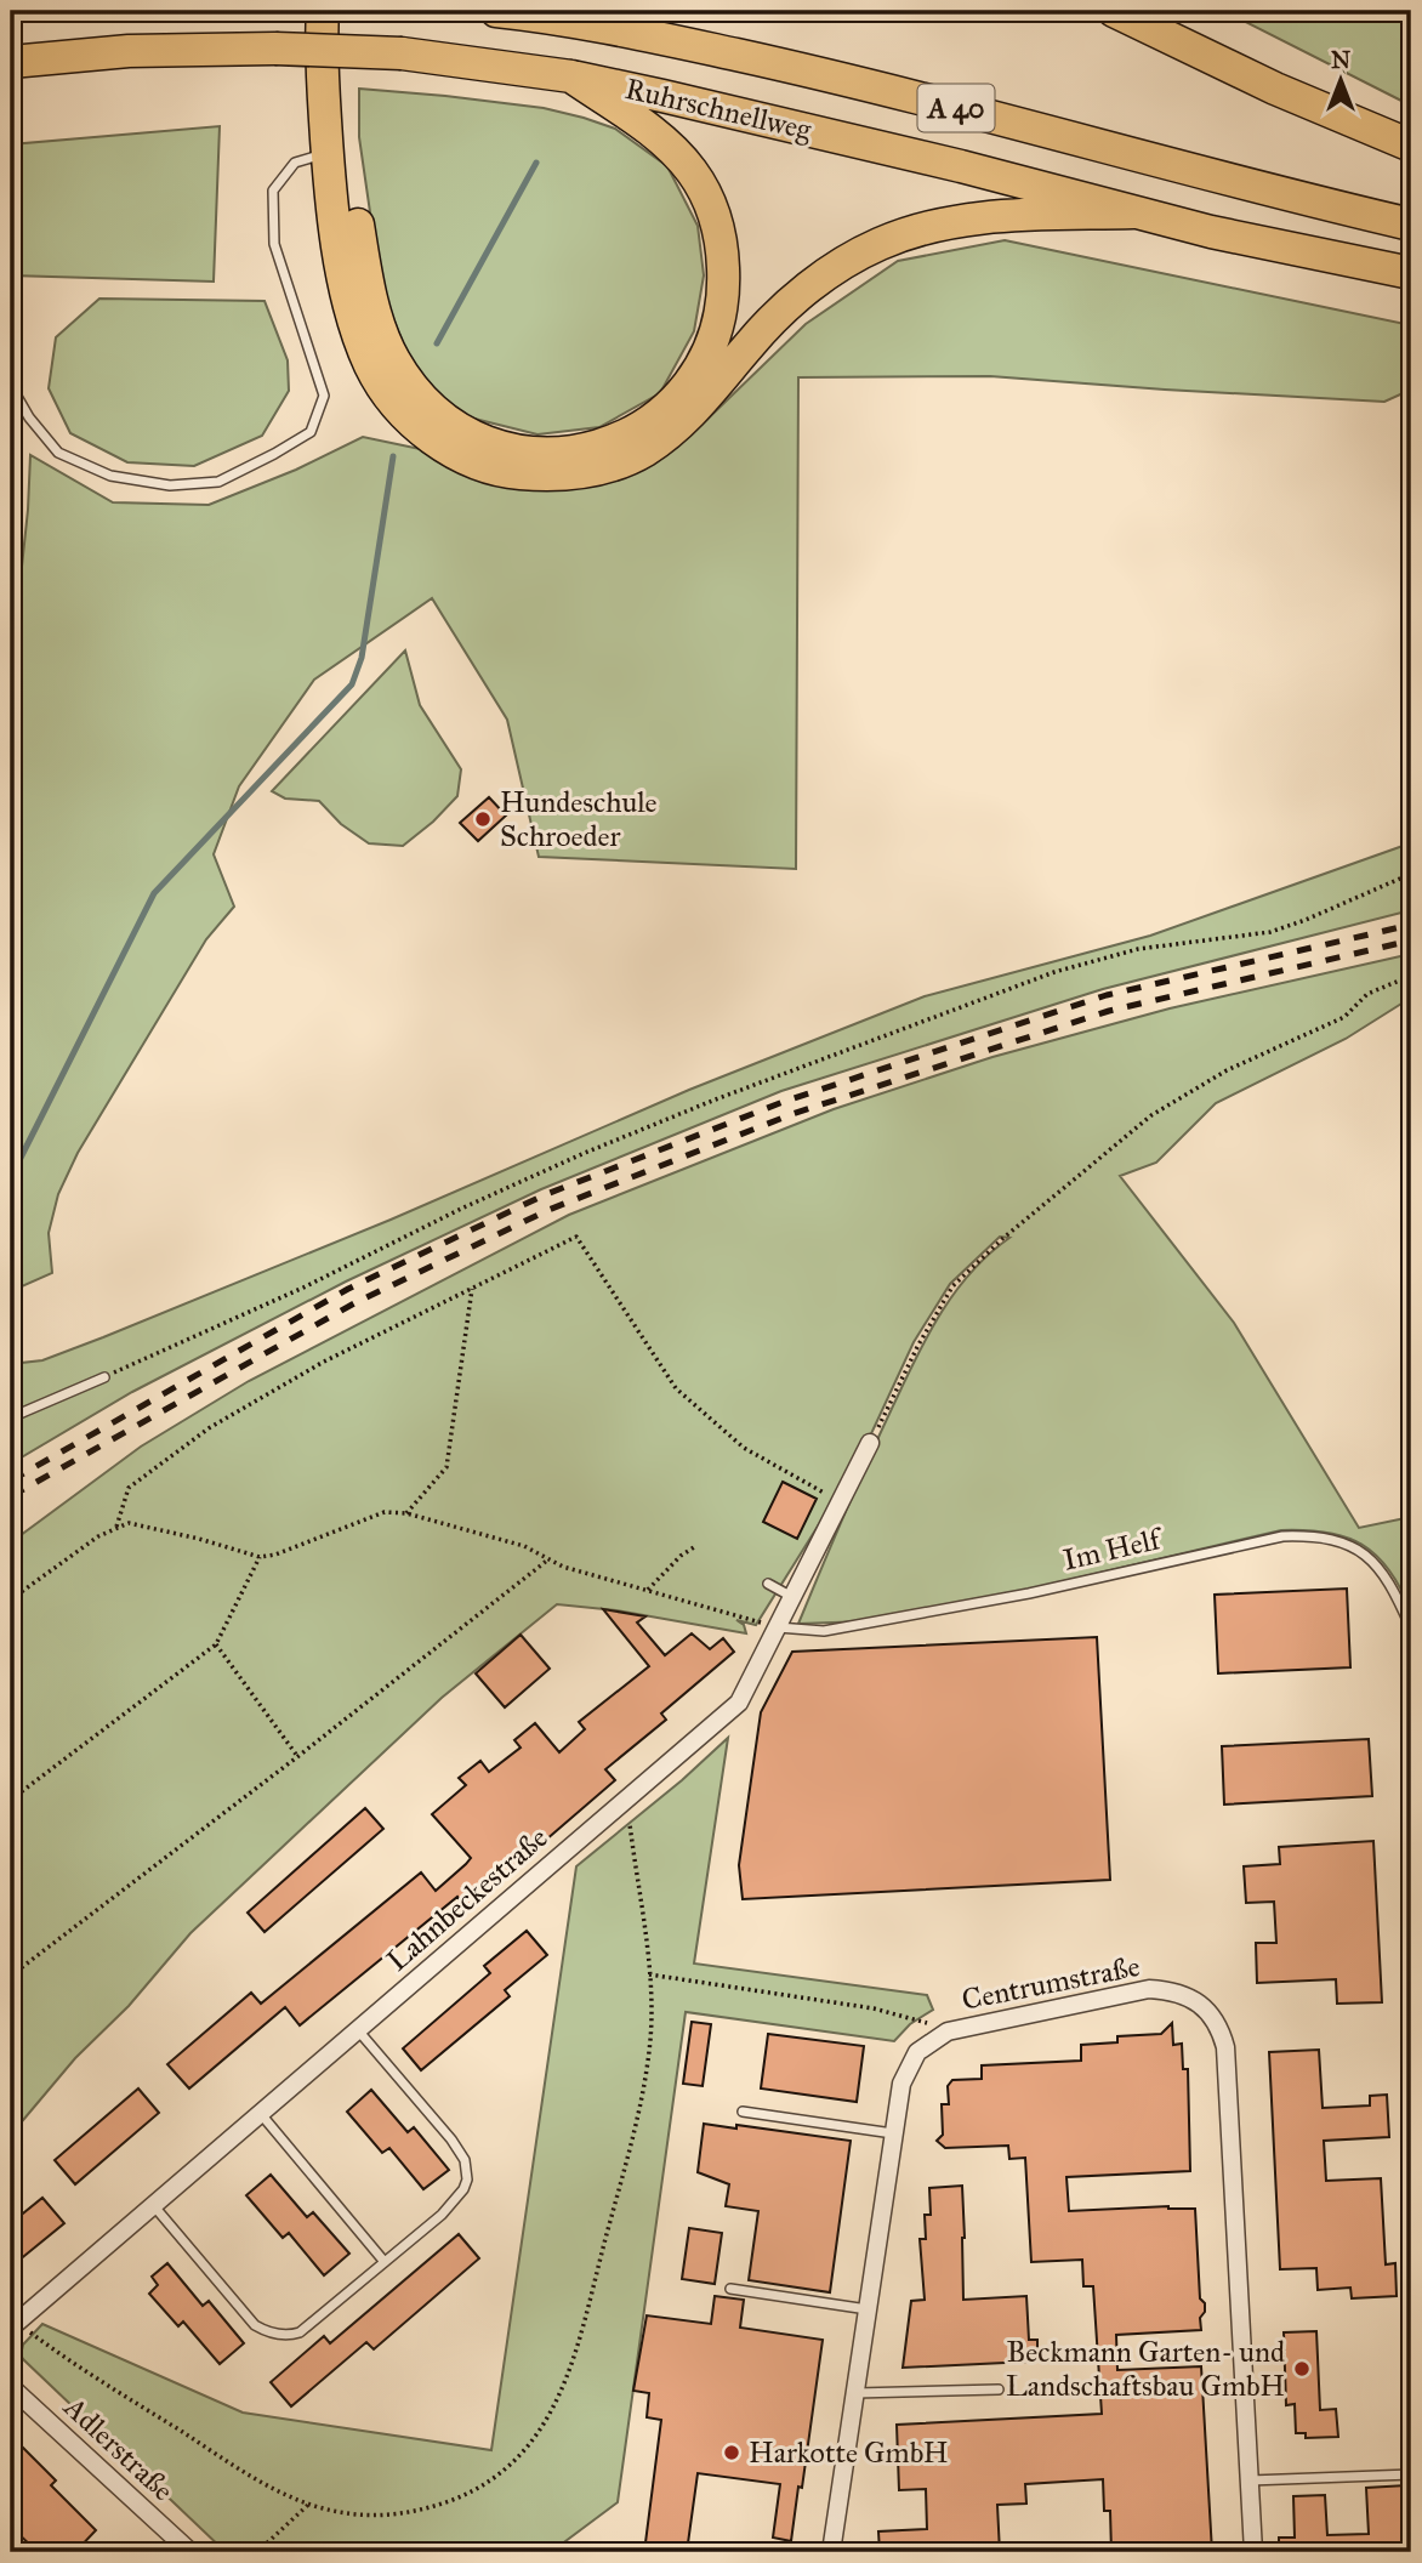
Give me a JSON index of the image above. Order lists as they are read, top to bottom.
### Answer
{
  "streets": {
    "highway": ["A 40", "Ruhrschnellweg"],
    "street": ["Lahnbeckestraße", "Centrumstraße", "Adlerstraße"],
    "lane": ["Im Helf"]
  },
  "crossings": [
    ["Im Helf", "Lahnbeckestraße"]
  ],
  "places": ["Hundeschule Schroeder", "Beckmann Garten- und Landschaftsbau GmbH", "Harkotte GmbH"],
  "north": "top"
}
